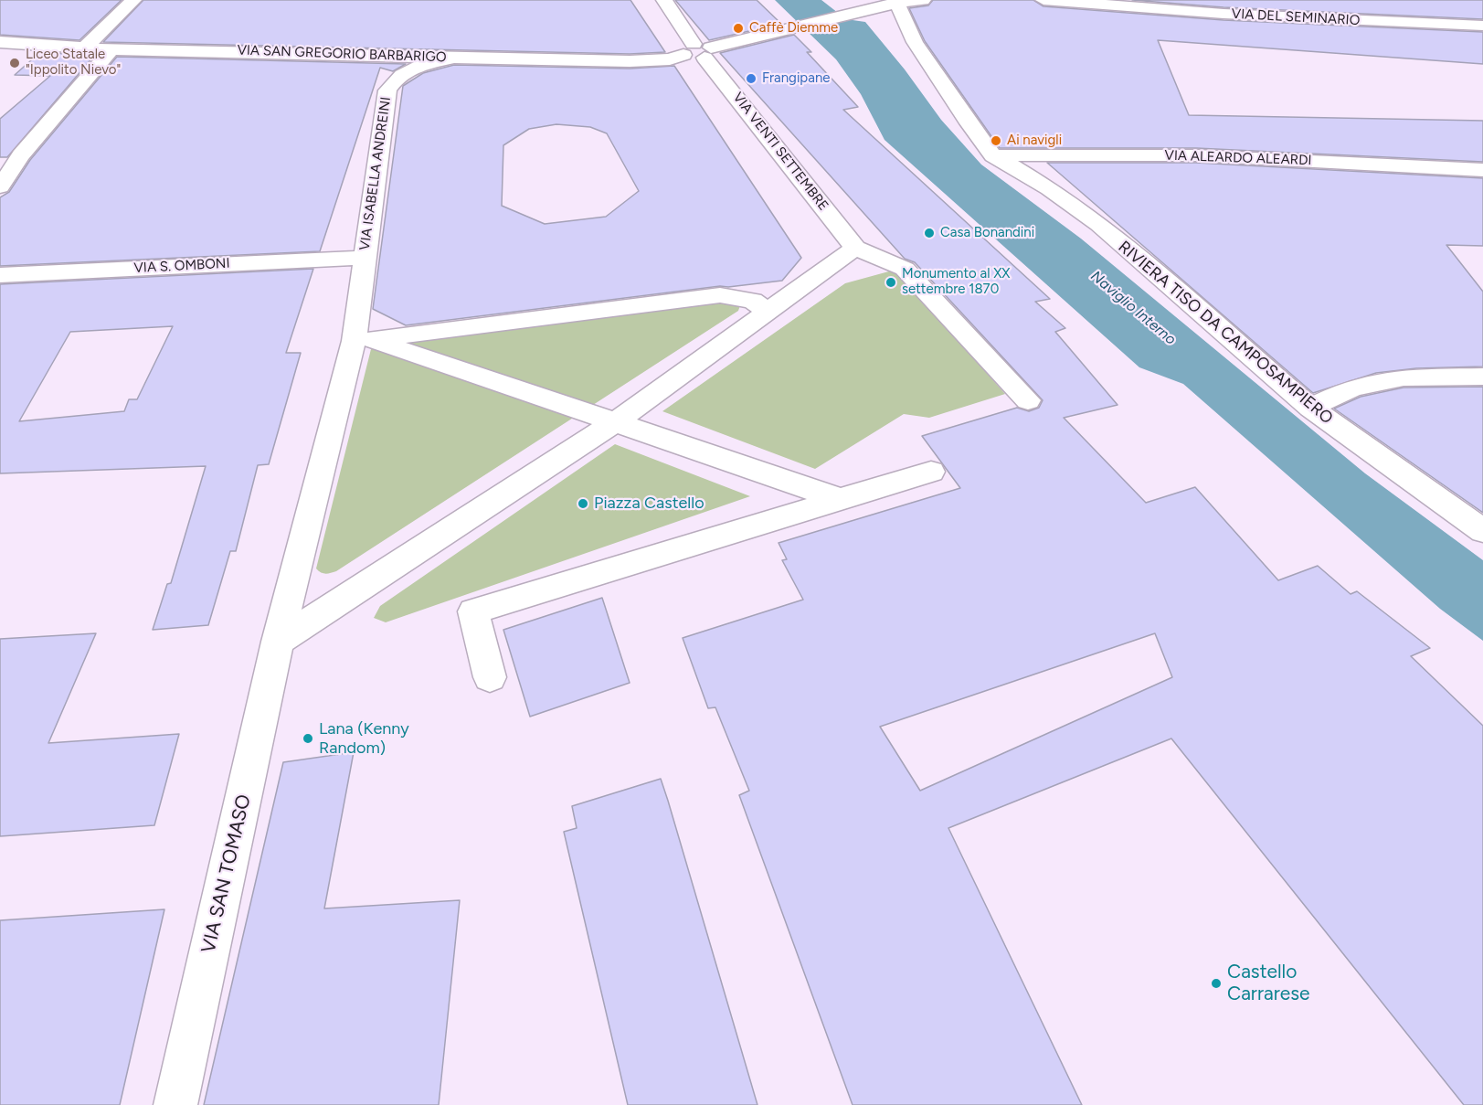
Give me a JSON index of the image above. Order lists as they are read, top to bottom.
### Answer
{
  "streets": {
    "street": [
      "VIA DEL SEMINARIO",
      "VIA SAN GREGORIO BARBARIGO",
      "VIA VENTI SETTEMBRE",
      "VIA ALEARDO ALEARDI",
      "VIA ISABELLA ANDREINI",
      "VIA S. OMBONI",
      "RIVIERA TISO DA CAMPOSAMPIERO",
      "VIA SAN TOMASO"
    ]
  },
  "crossings": [
    ["VIA SAN GREGORIO BARBARIGO", "VIA VENTI SETTEMBRE"],
    ["VIA SAN GREGORIO BARBARIGO", "VIA ISABELLA ANDREINI"],
    ["VIA ALEARDO ALEARDI", "RIVIERA TISO DA CAMPOSAMPIERO"],
    ["VIA ISABELLA ANDREINI", "VIA S. OMBONI"]
  ],
  "water": ["Naviglio Interno"],
  "places": [
    "Caffè Diemme",
    "Liceo Statale \"Ippolito Nievo\"",
    "Frangipane",
    "Ai navigli",
    "Casa Bonandini",
    "Monumento al XX settembre 1870",
    "Piazza Castello",
    "Lana (Kenny Random)",
    "Castello Carrarese"
  ]
}
